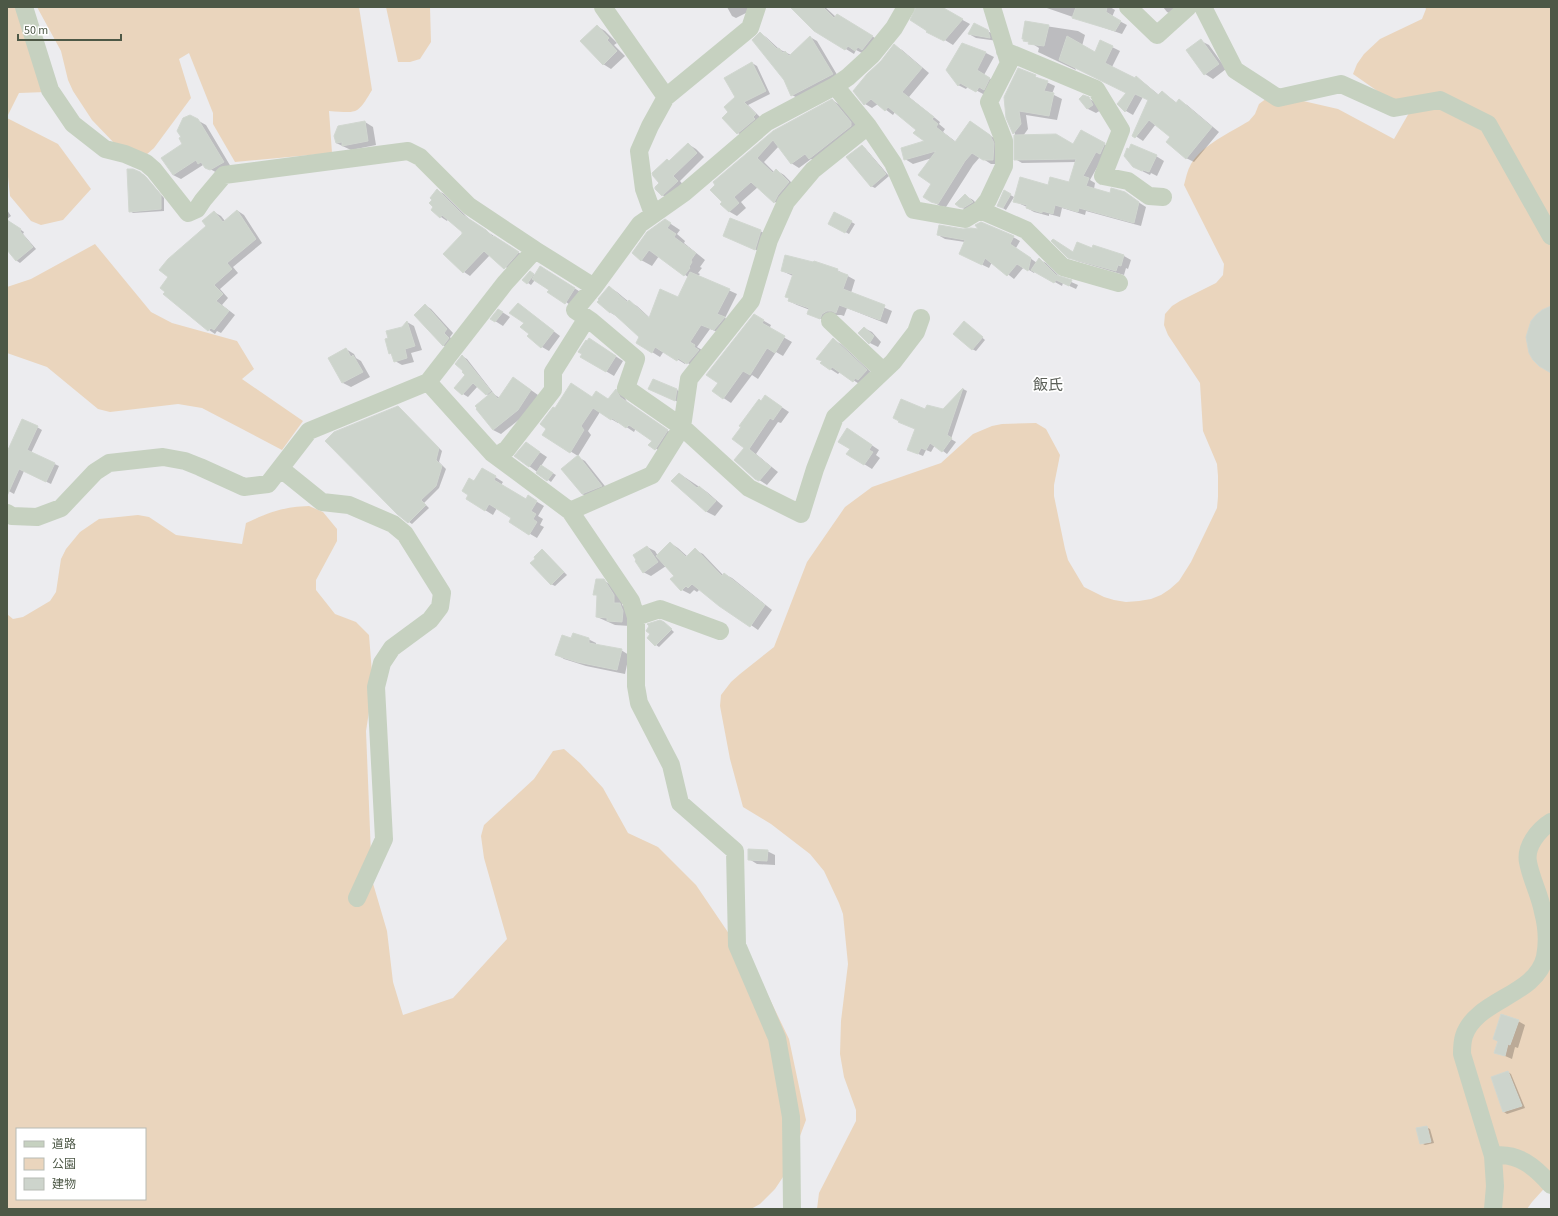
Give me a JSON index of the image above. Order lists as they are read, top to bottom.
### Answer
{
  "districts": ["飯氏"],
  "legend": ["道路", "公園", "建物"],
  "scale_bar": "50 m"
}
